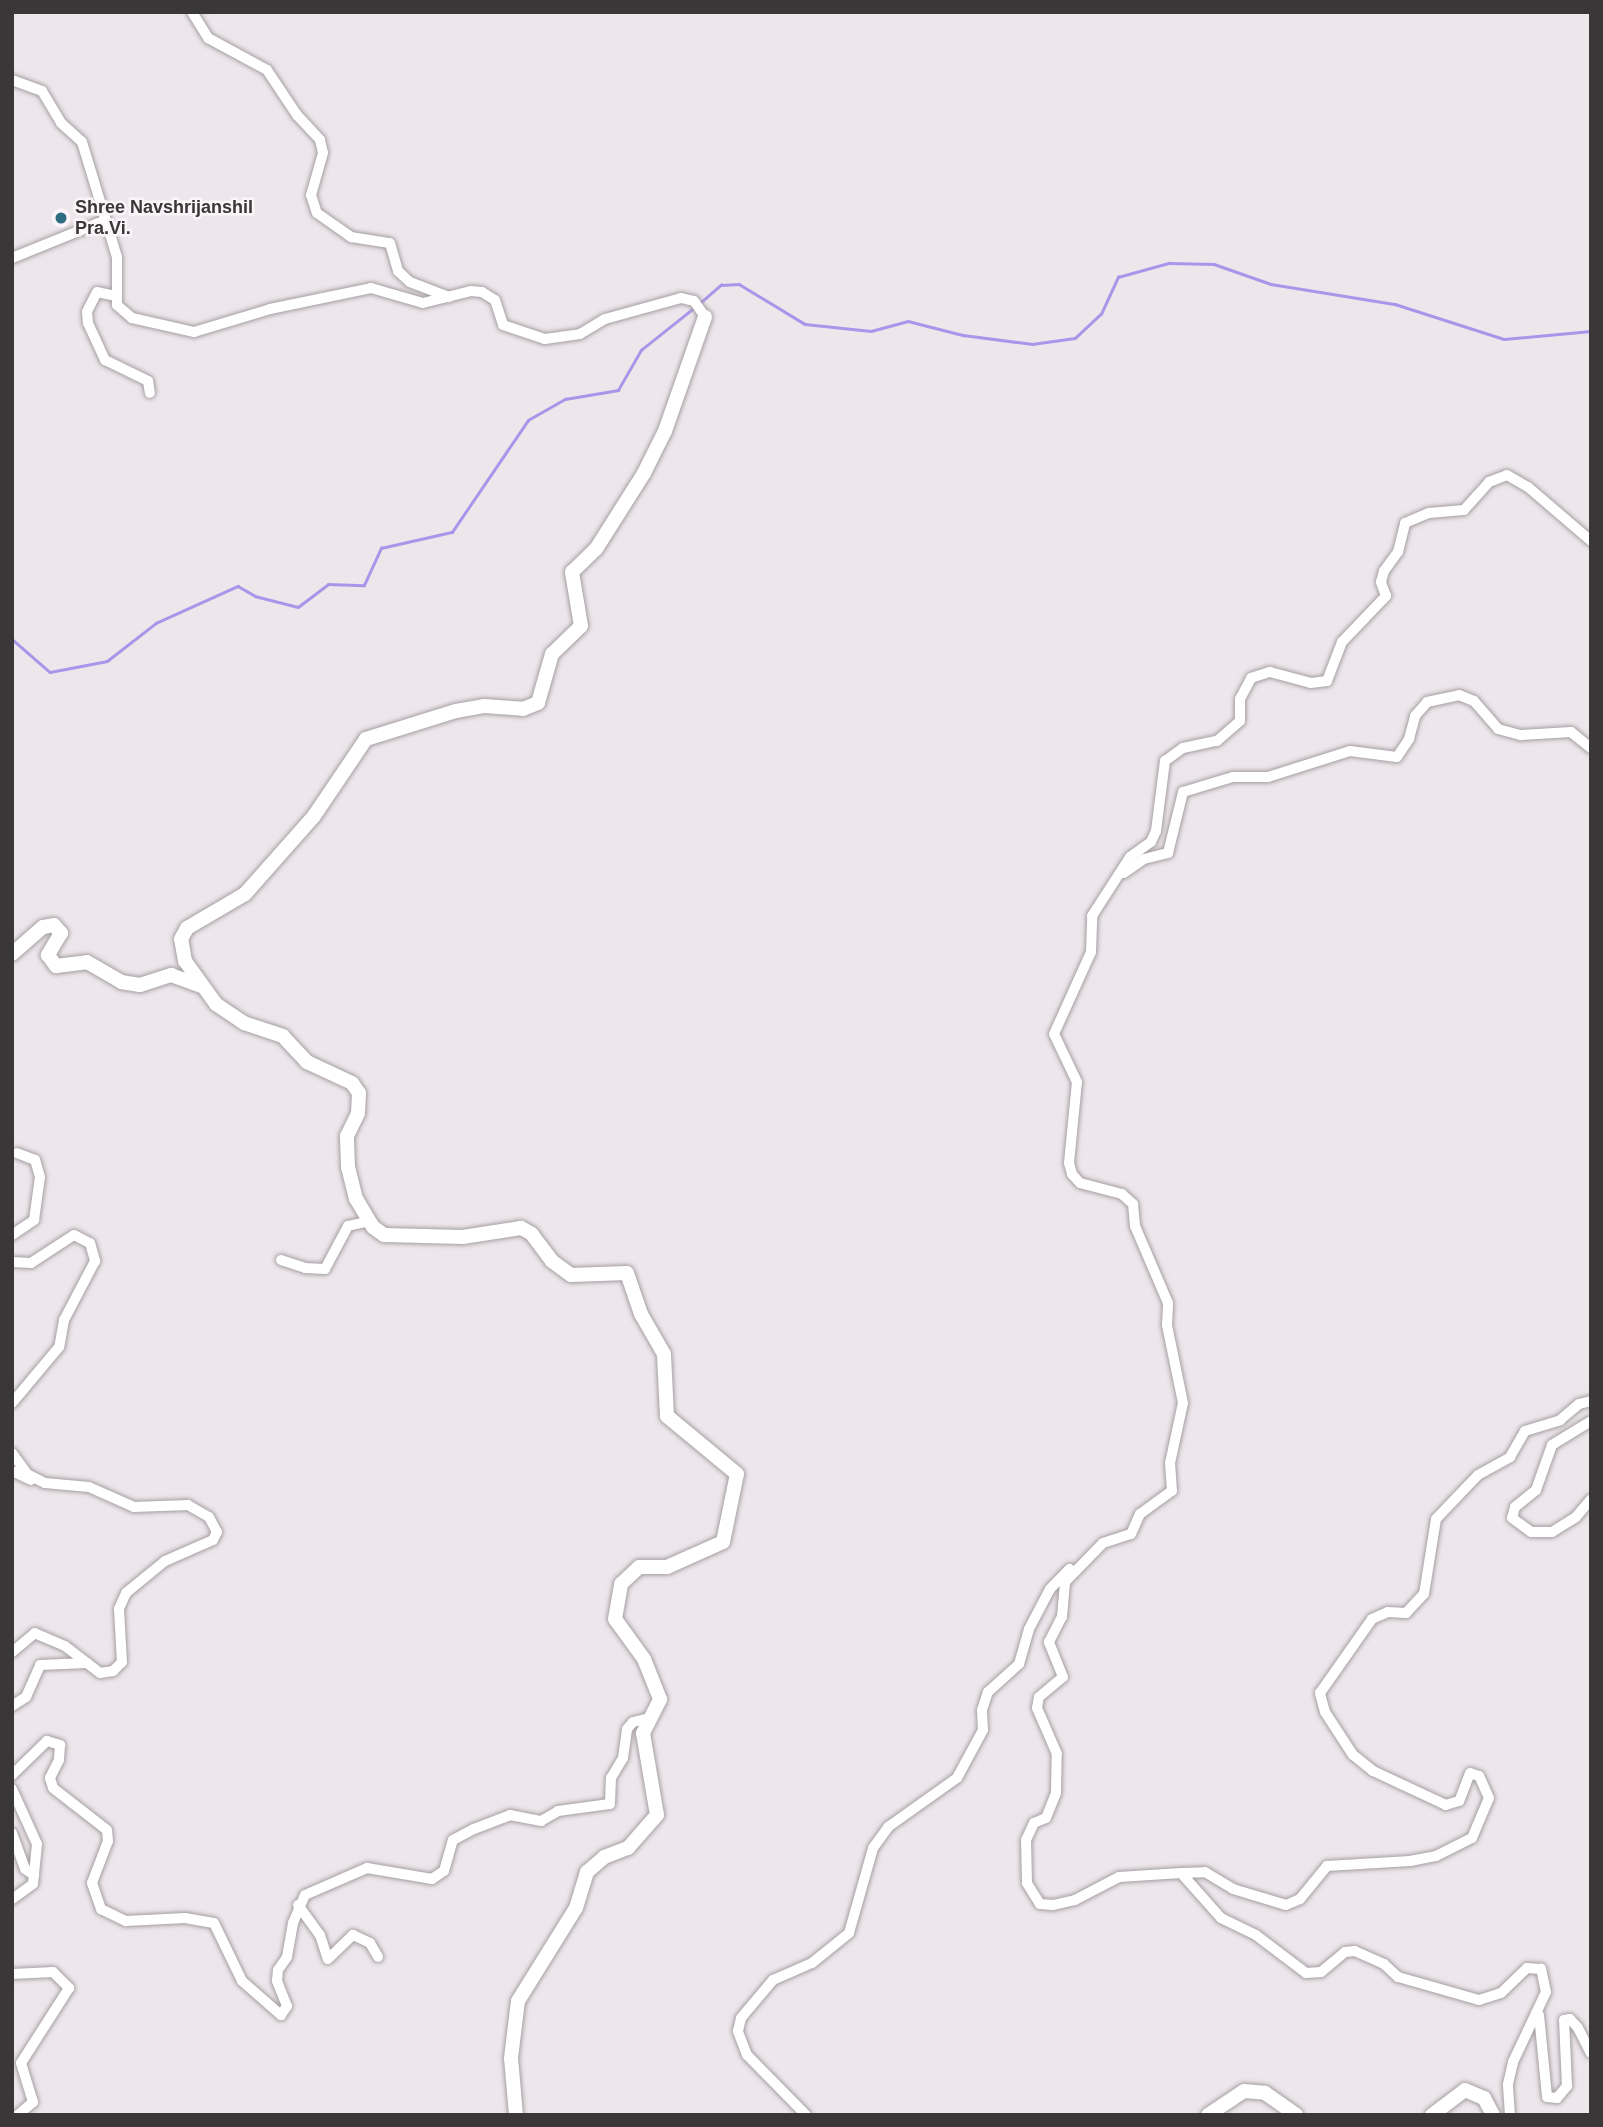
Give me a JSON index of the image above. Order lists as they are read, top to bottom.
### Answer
{
  "places": ["Shree Navshrijanshil Pra.Vi."]
}
